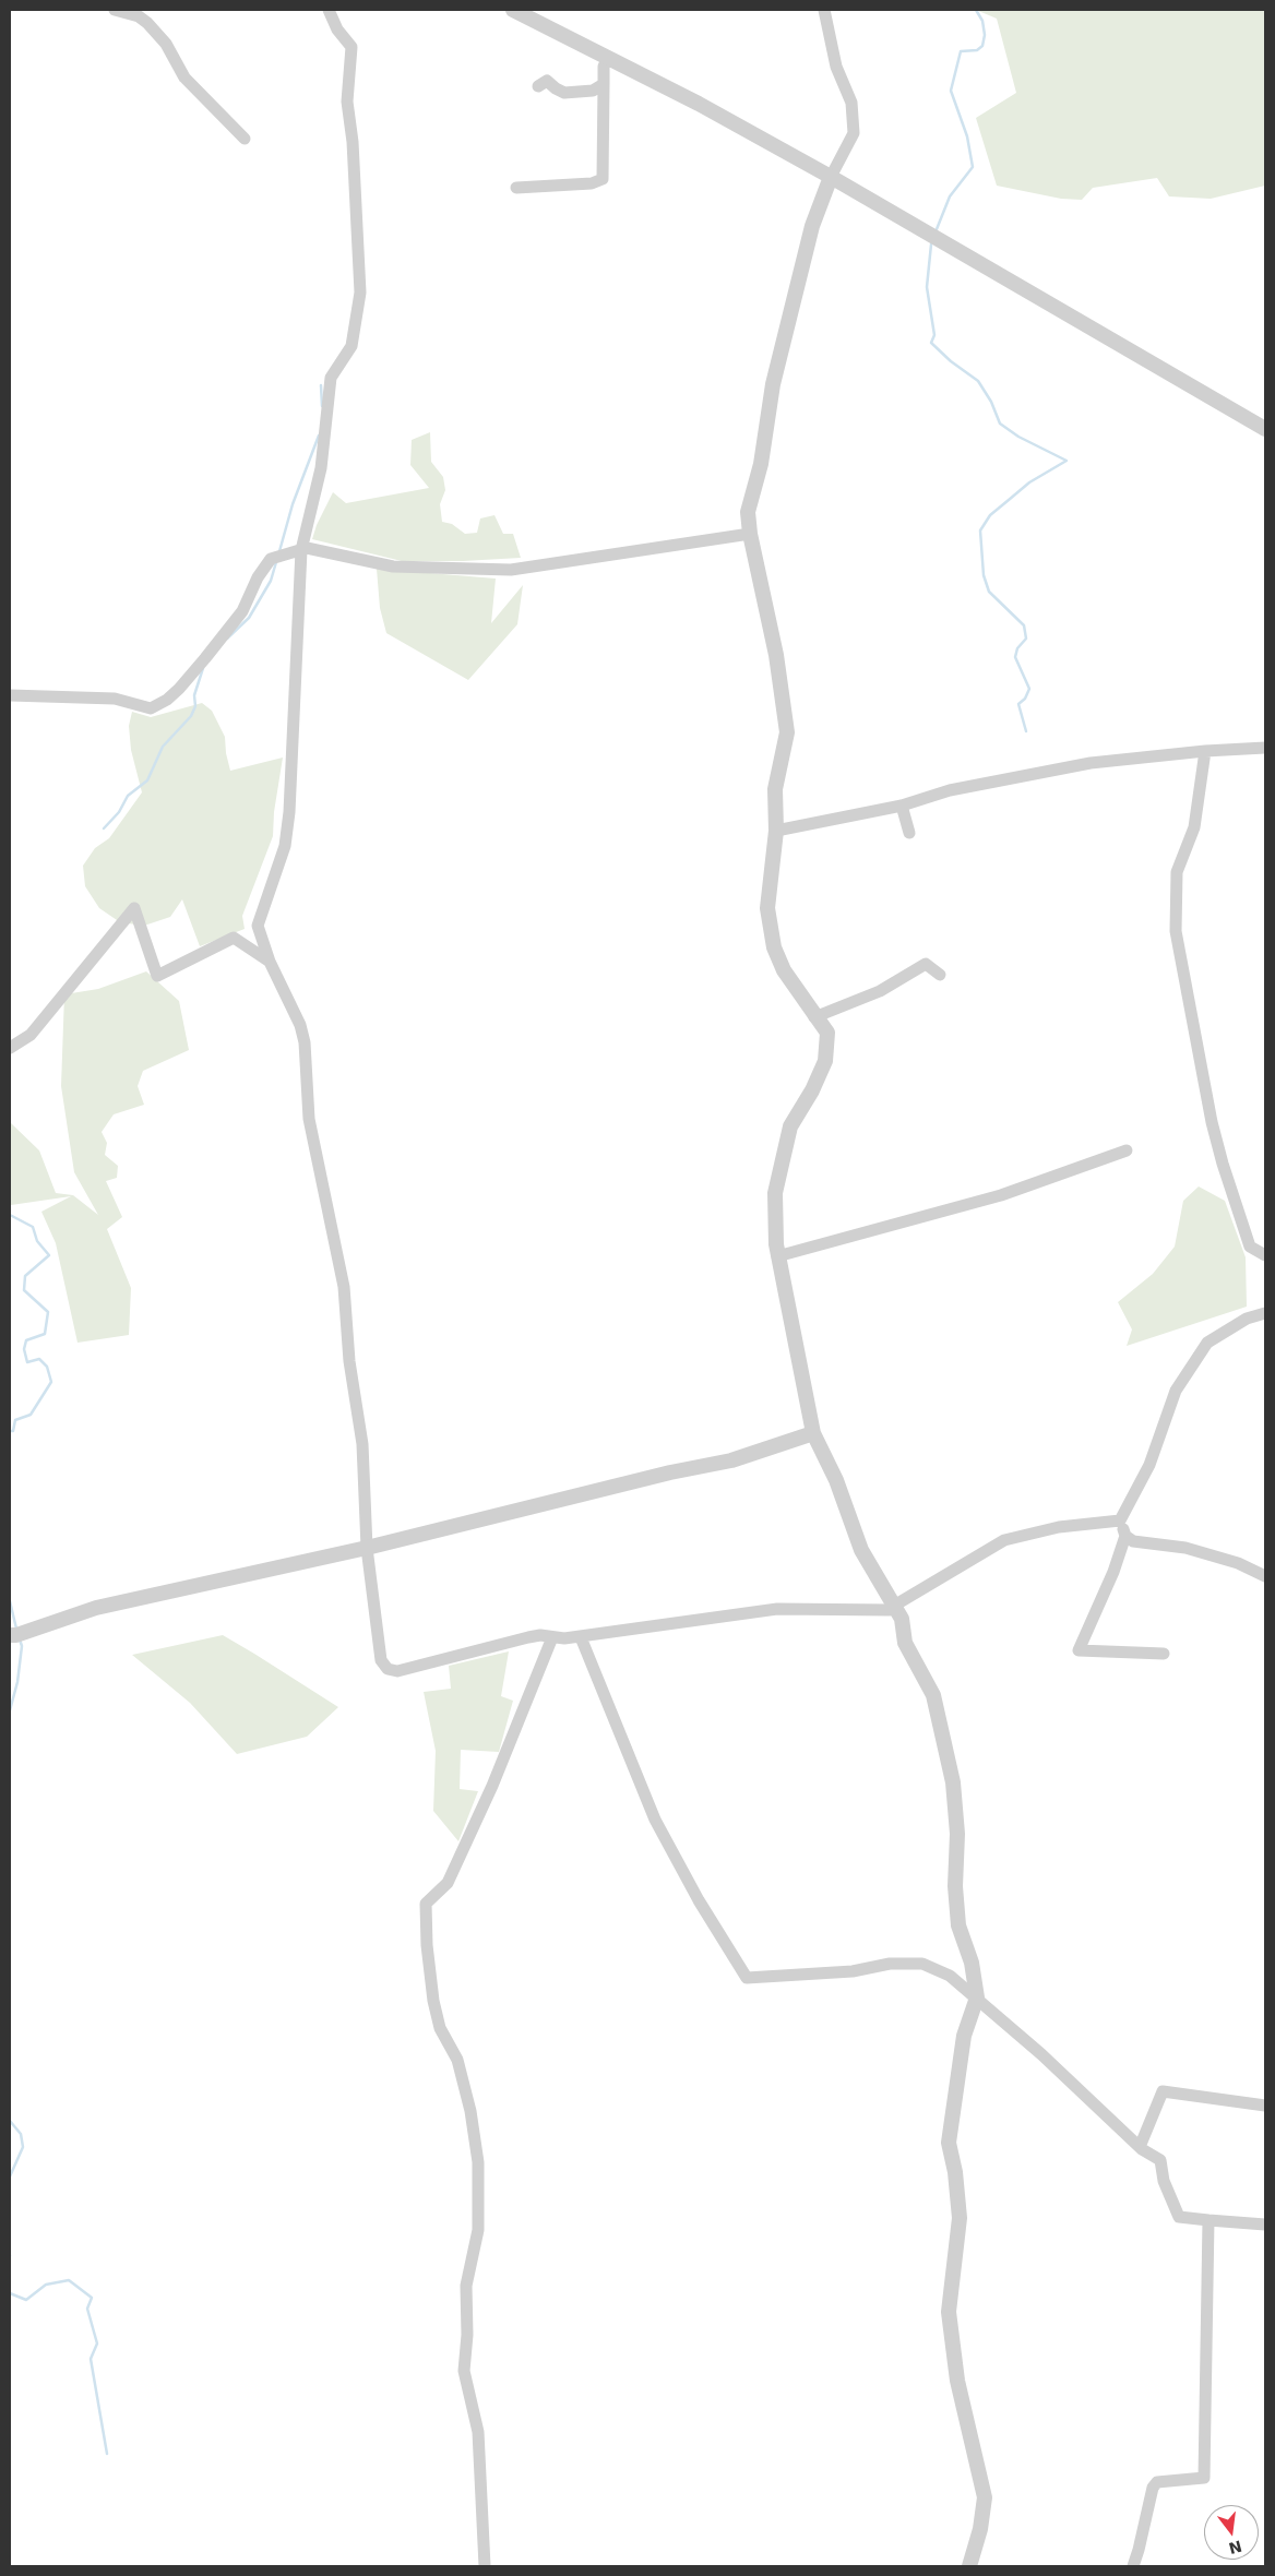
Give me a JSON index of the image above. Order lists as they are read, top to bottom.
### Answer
{
  "north": "bottom"
}
